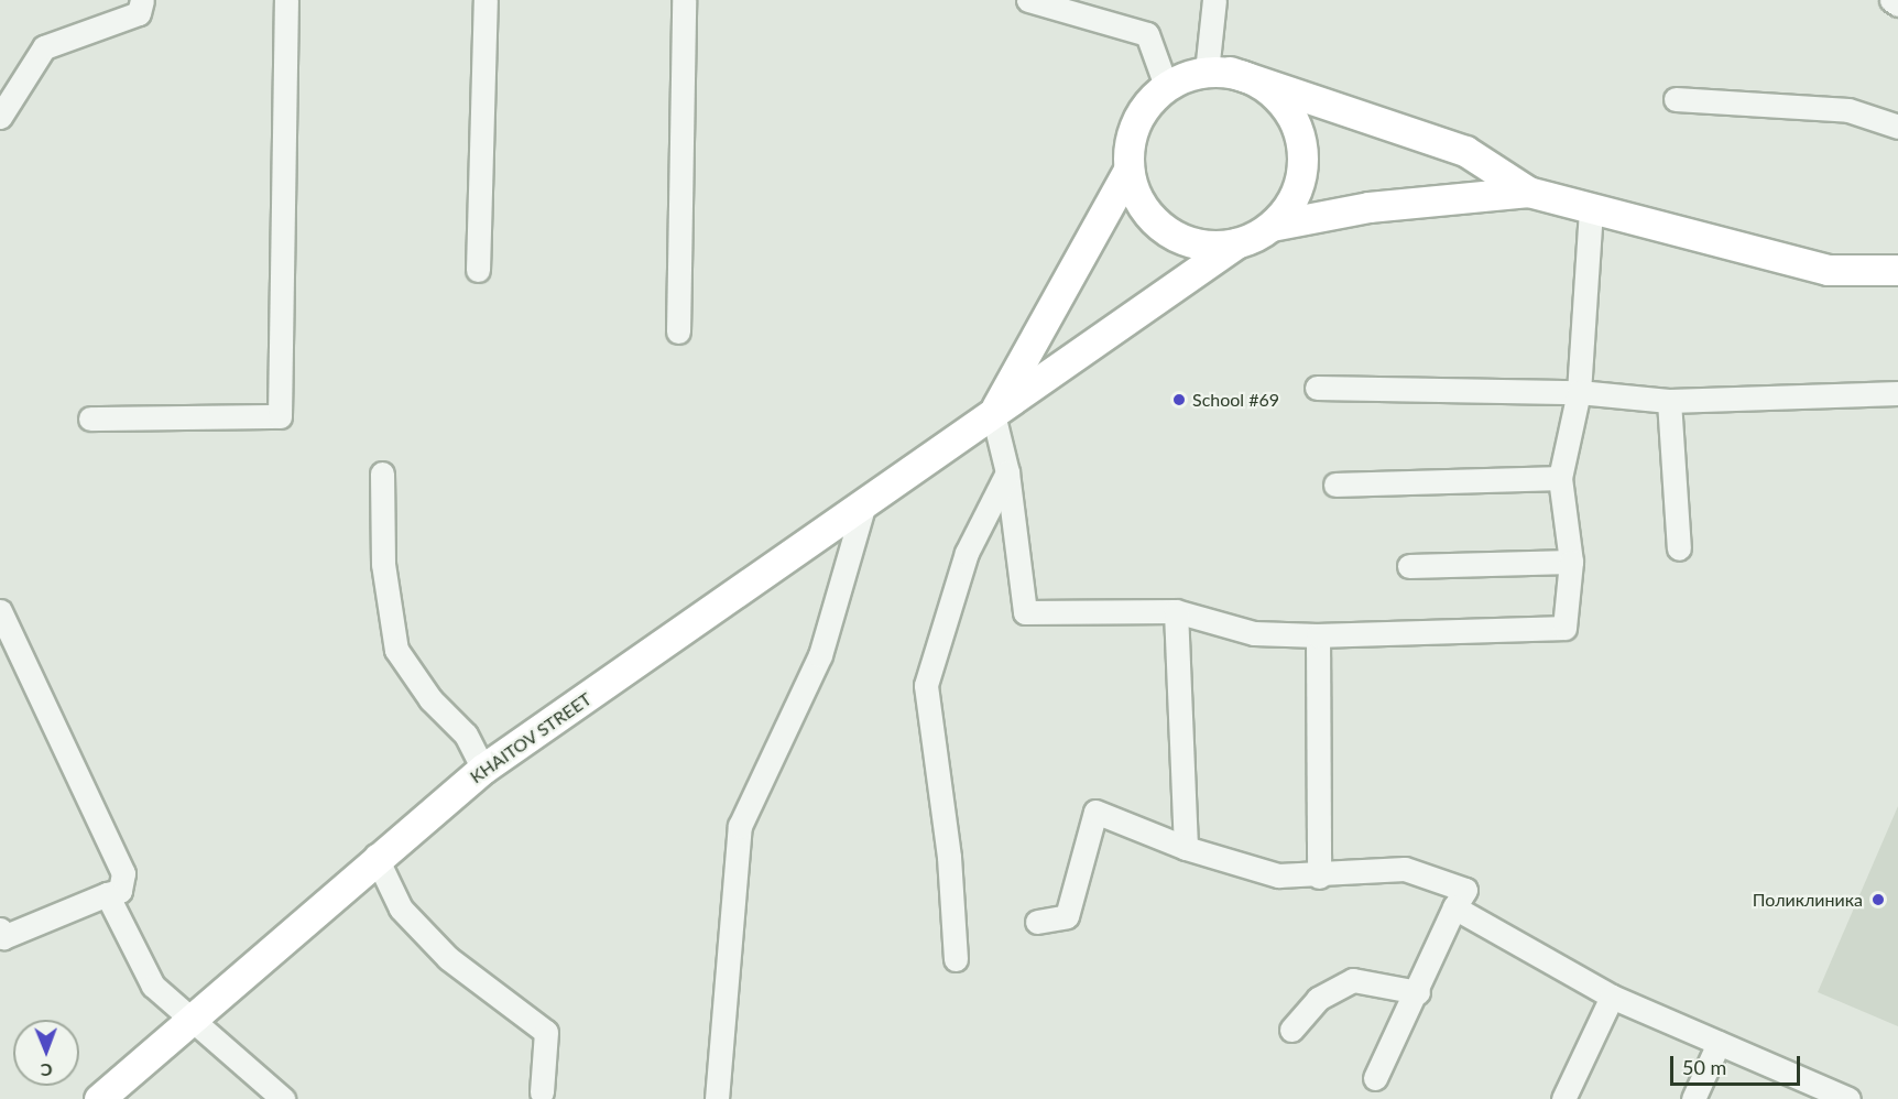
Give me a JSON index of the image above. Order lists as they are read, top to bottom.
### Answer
{
  "streets": {
    "main road": ["KHAITOV STREET"]
  },
  "places": ["School #69", "Поликлиника"],
  "scale_bar": "50 m",
  "north": "bottom"
}
